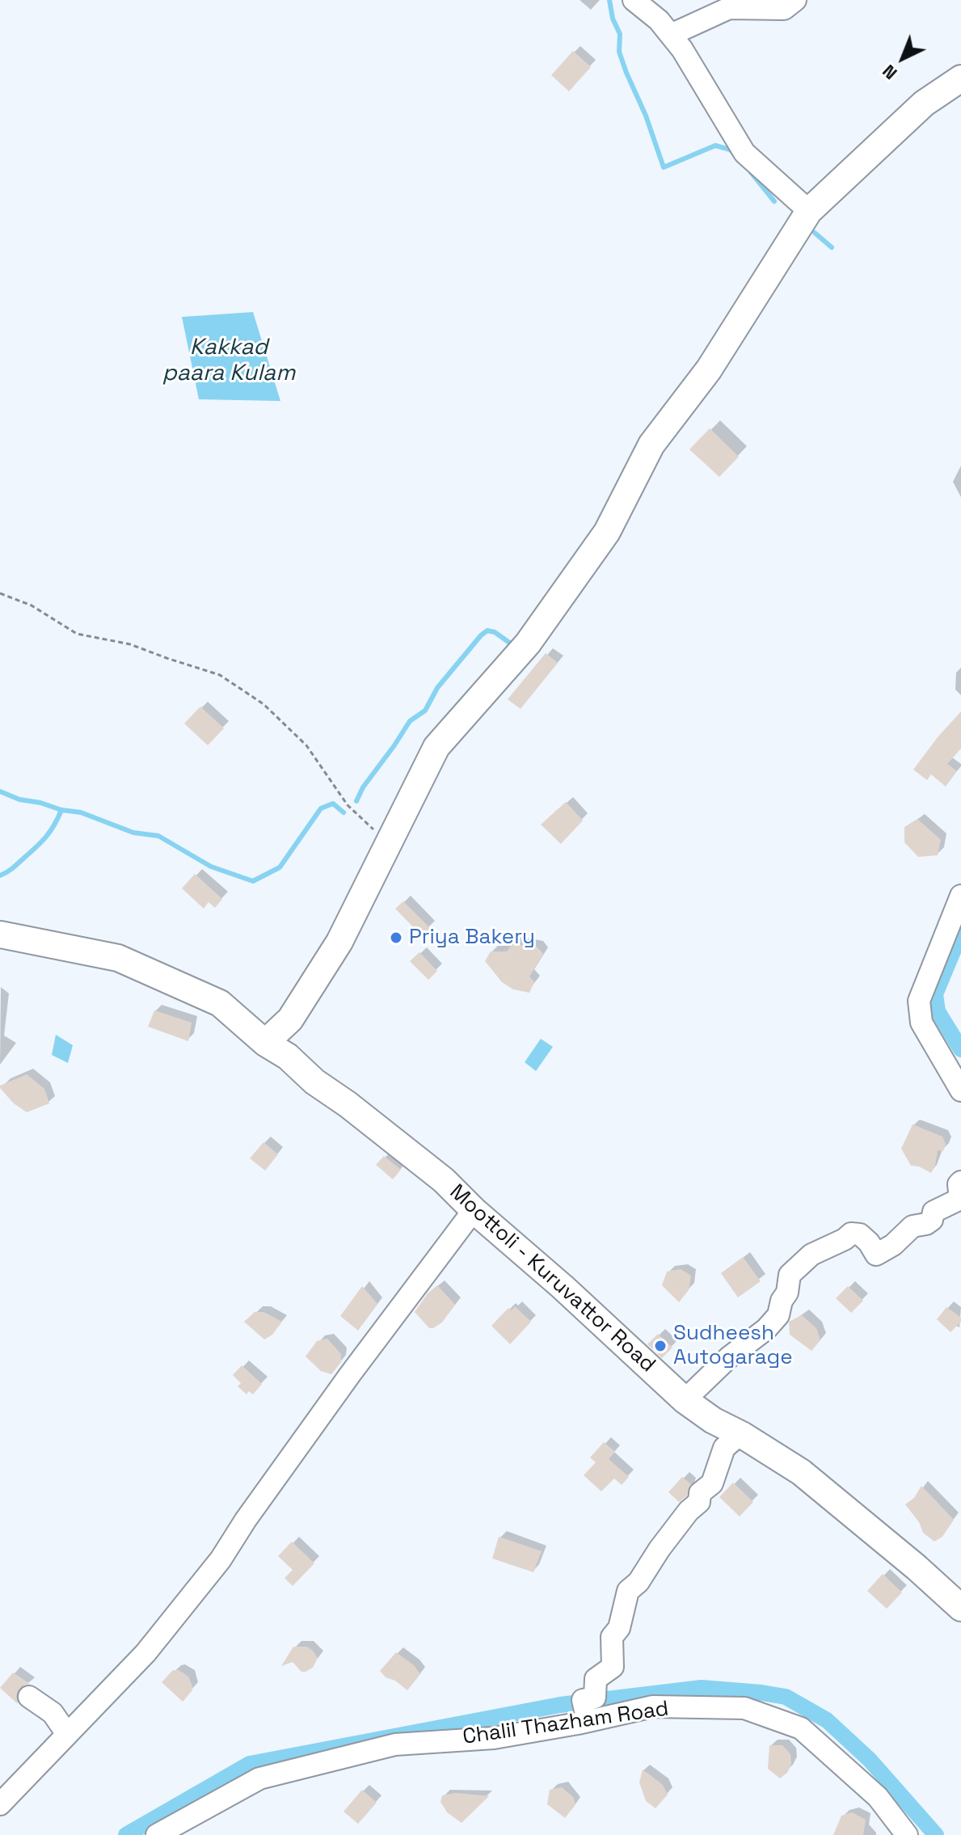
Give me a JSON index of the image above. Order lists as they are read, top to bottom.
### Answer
{
  "streets": {
    "main road": ["Moottoli - Kuruvattor Road"],
    "street": ["Chalil Thazham Road"]
  },
  "water": ["Kakkad paara Kulam"],
  "places": ["Priya Bakery", "Sudheesh Autogarage"],
  "north": "bottom left"
}
